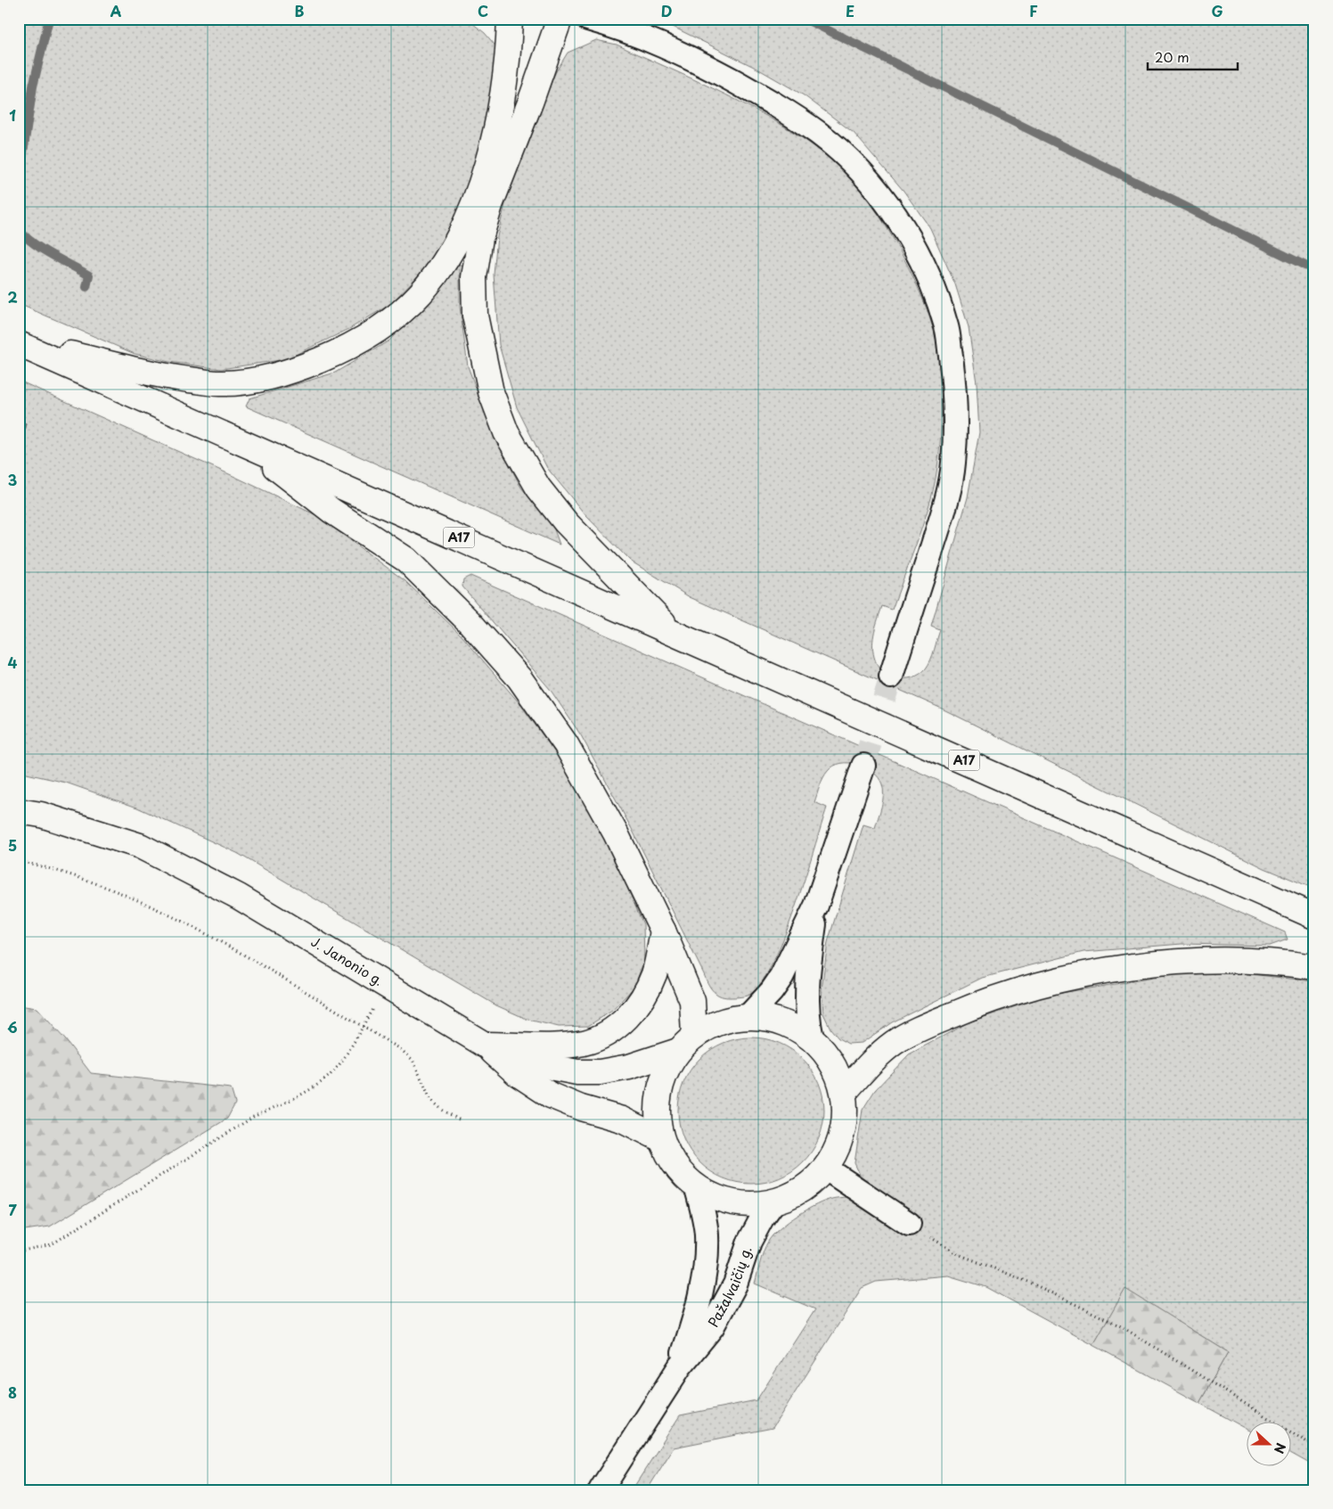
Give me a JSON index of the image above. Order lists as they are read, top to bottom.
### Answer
{
  "streets": {
    "main road": ["A17", "J. Janonio g."],
    "street": ["Pažalvaičių g."]
  },
  "crossings": [
    ["J. Janonio g.", "Pažalvaičių g."]
  ],
  "scale_bar": "20 m",
  "north": "right",
  "grid": {
    "columns": [
      "A",
      "B",
      "C",
      "D",
      "E",
      "F",
      "G"
    ],
    "rows": [
      "1",
      "2",
      "3",
      "4",
      "5",
      "6",
      "7",
      "8"
    ]
  }
}
